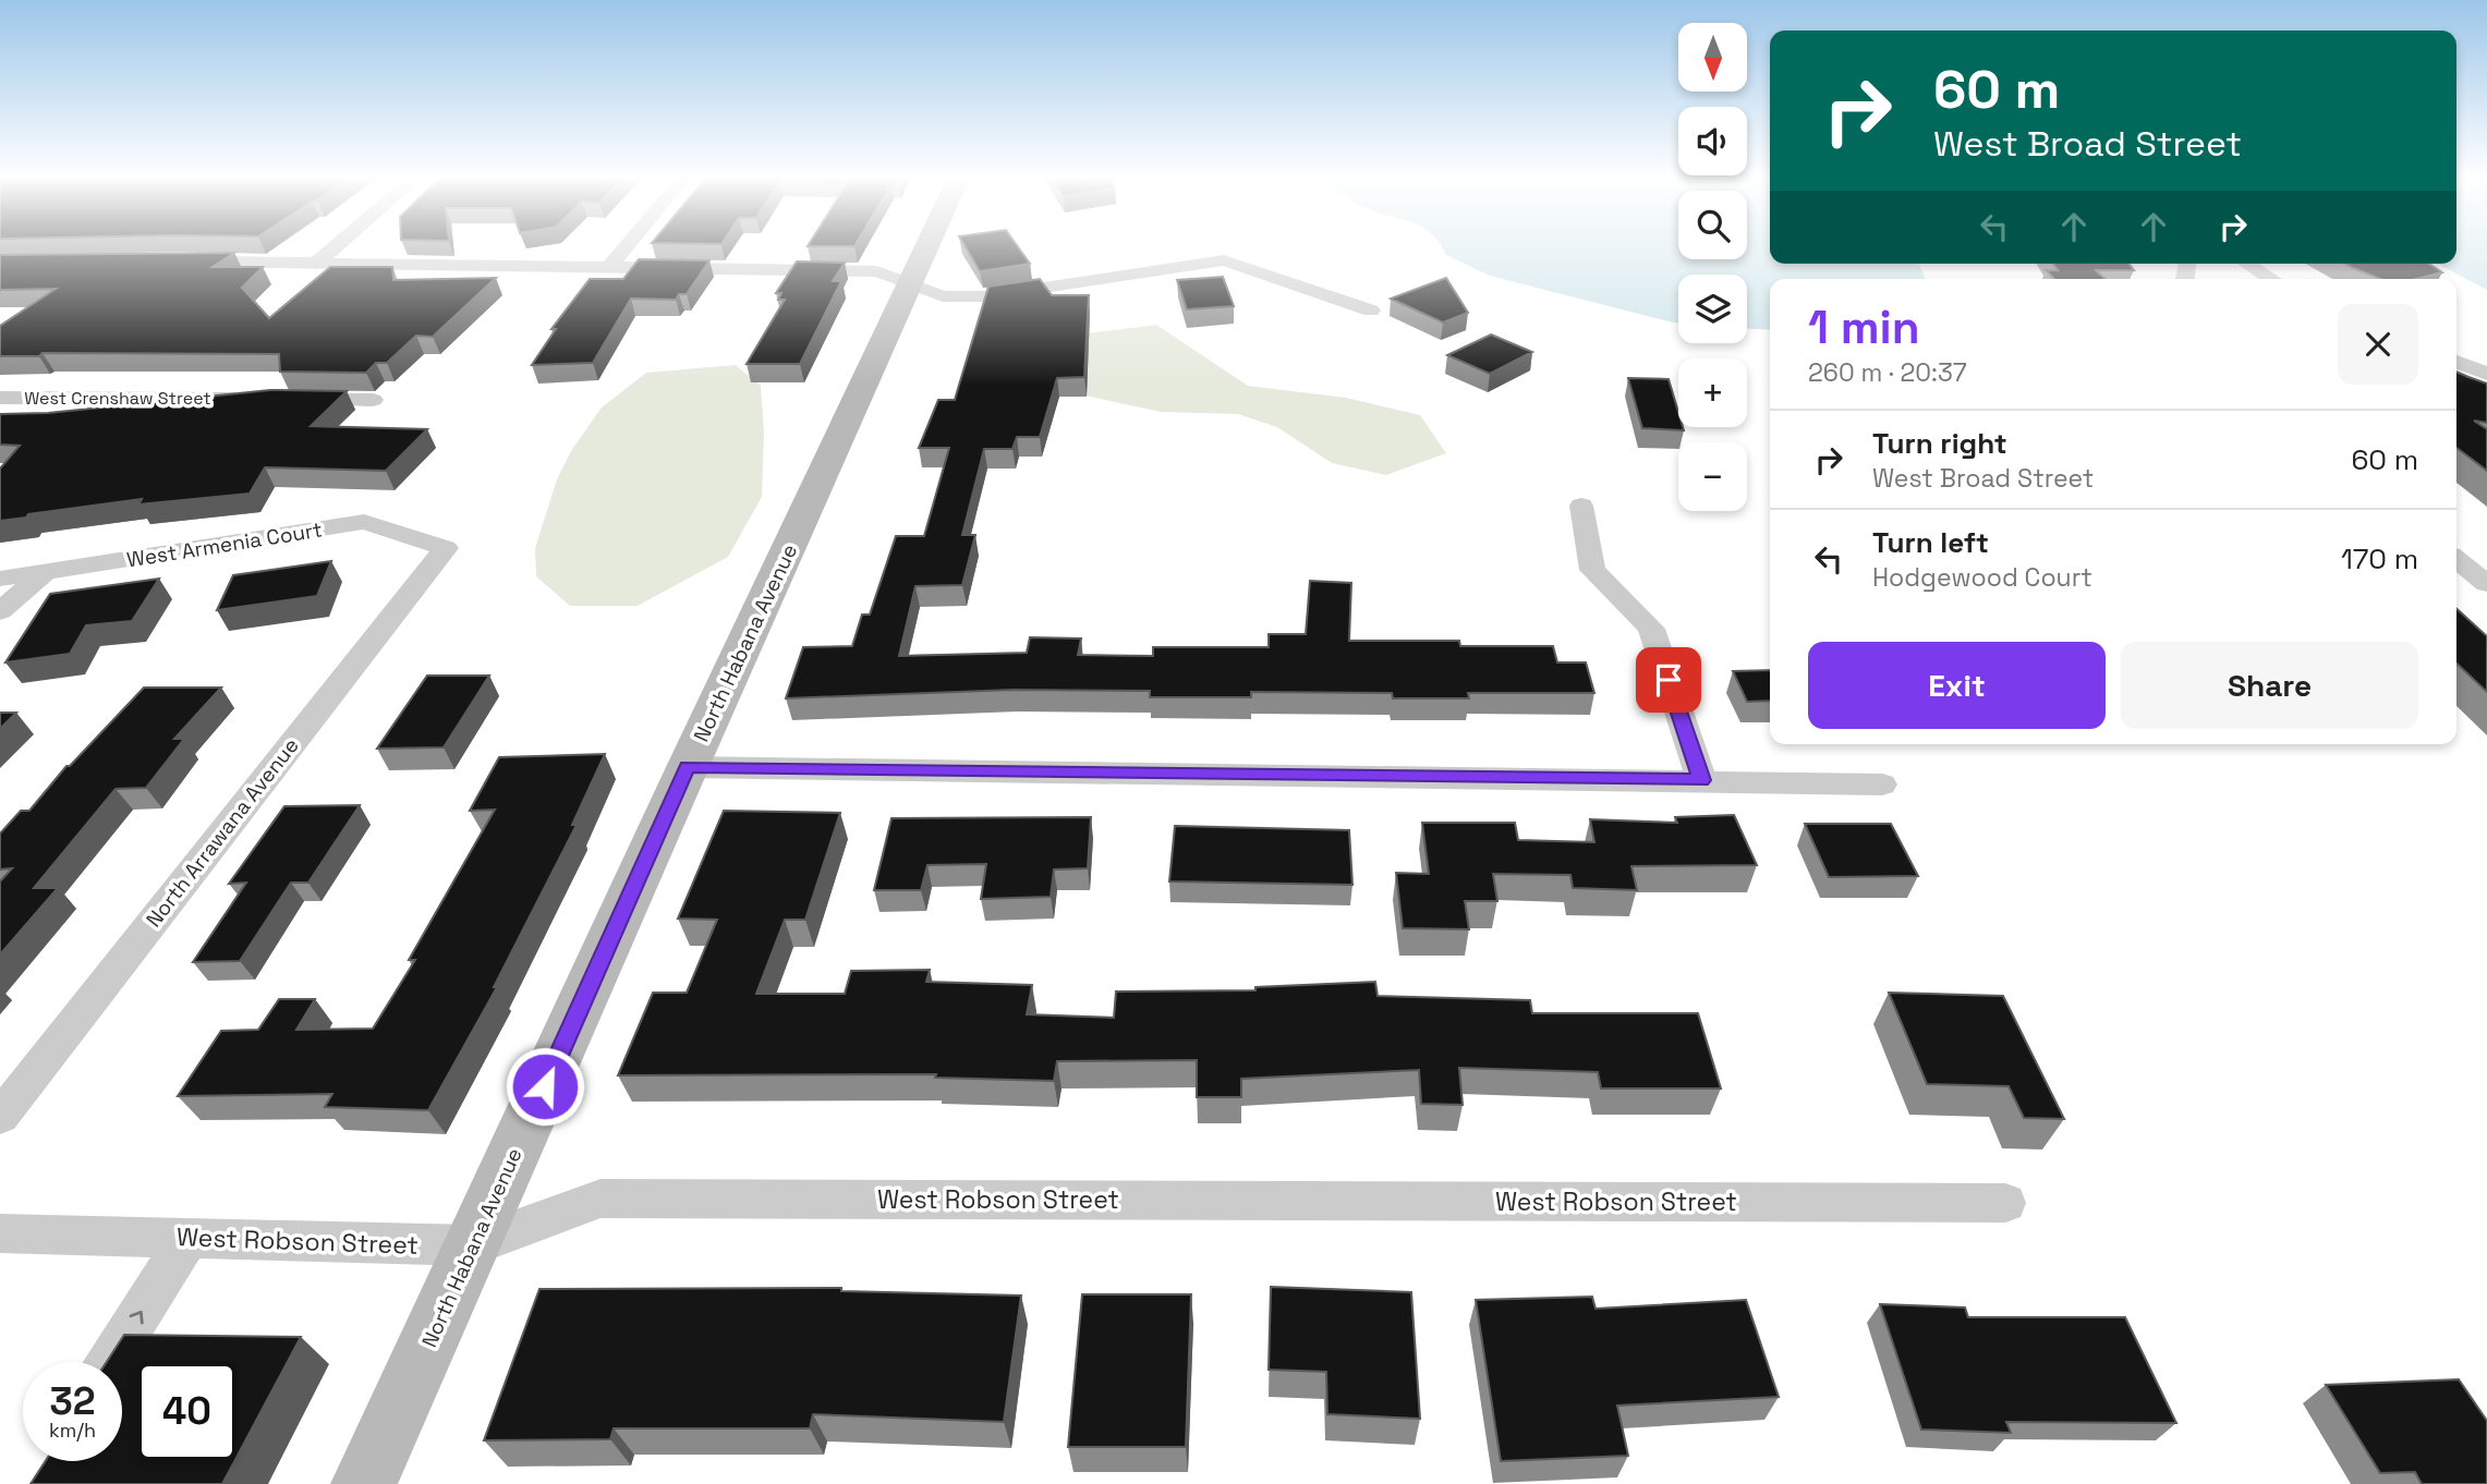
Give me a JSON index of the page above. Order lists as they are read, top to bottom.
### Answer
{
  "streets": {
    "street": [
      "West Crenshaw Street",
      "West Armenia Court",
      "North Habana Avenue",
      "North Arrawana Avenue",
      "West Robson Street"
    ]
  },
  "crossings": [
    ["West Armenia Court", "North Arrawana Avenue"],
    ["North Habana Avenue", "West Robson Street"]
  ],
  "north": "bottom",
  "page": {
    "map_buttons": ["+", "−"],
    "turn": ["60 m", "West Broad Street"],
    "heading": ["1 min", "260 m · 20:37"],
    "list": [
      {
        "name": "Turn right",
        "note": "West Broad Street",
        "value": "60 m"
      },
      {
        "name": "Turn left",
        "note": "Hodgewood Court",
        "value": "170 m"
      }
    ],
    "buttons": ["Exit", "Share"],
    "speed": "32 km/h",
    "limit": "40"
  }
}
